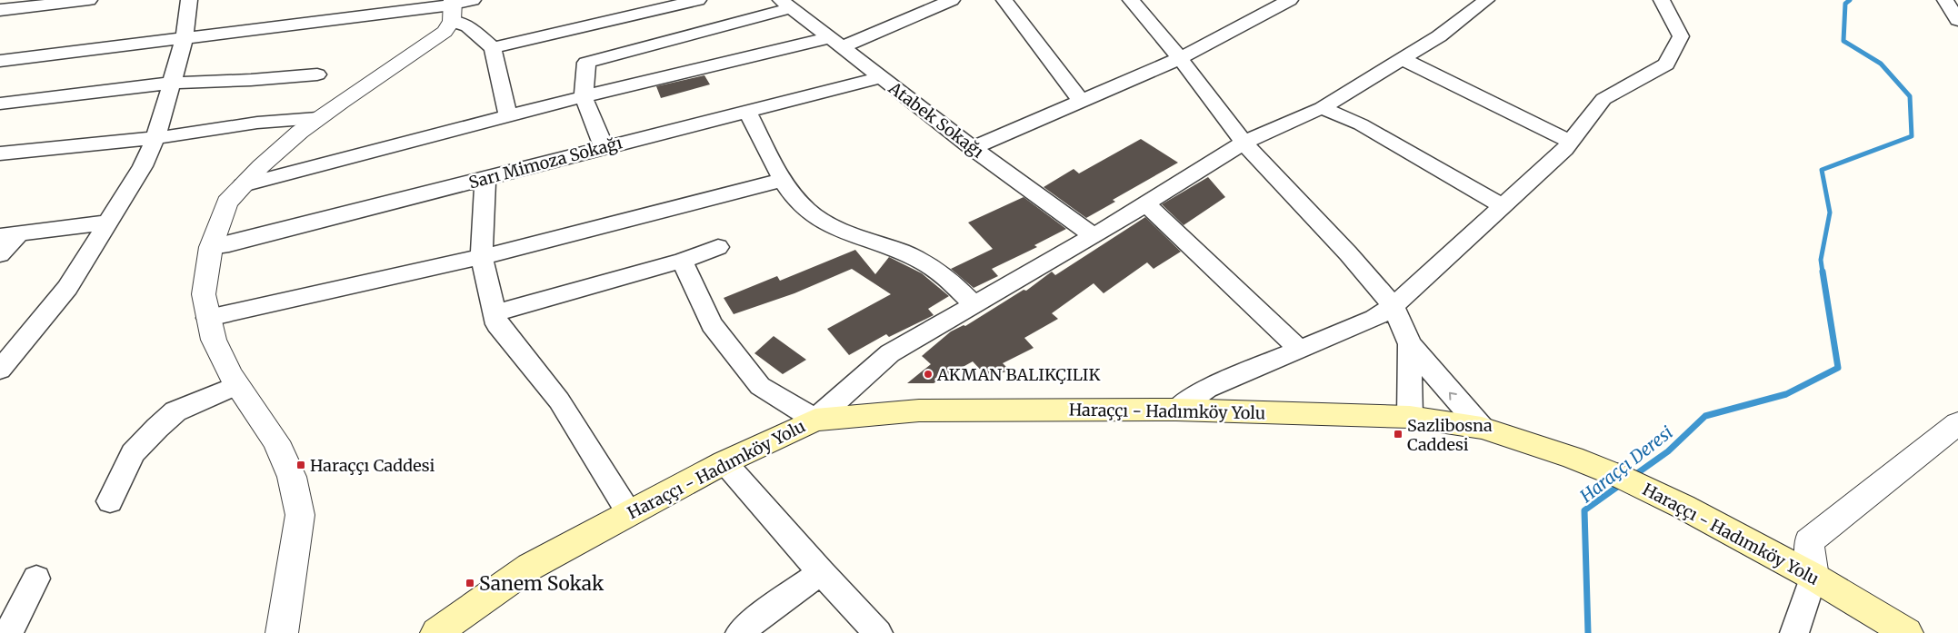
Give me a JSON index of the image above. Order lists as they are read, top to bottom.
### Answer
{
  "streets": {
    "main road": ["Haraççı - Hadımköy Yolu"],
    "street": ["Atabek Sokağı", "Sarı Mimoza Sokağı"]
  },
  "crossings": [
    ["Atabek Sokağı", "Sarı Mimoza Sokağı"]
  ],
  "water": ["Haraççı Deresi"],
  "places": {
    "other": ["AKMAN BALIKÇILIK"],
    "transit": ["Sazlibosna Caddesi", "Haraççı Caddesi", "Sanem Sokak"]
  }
}
